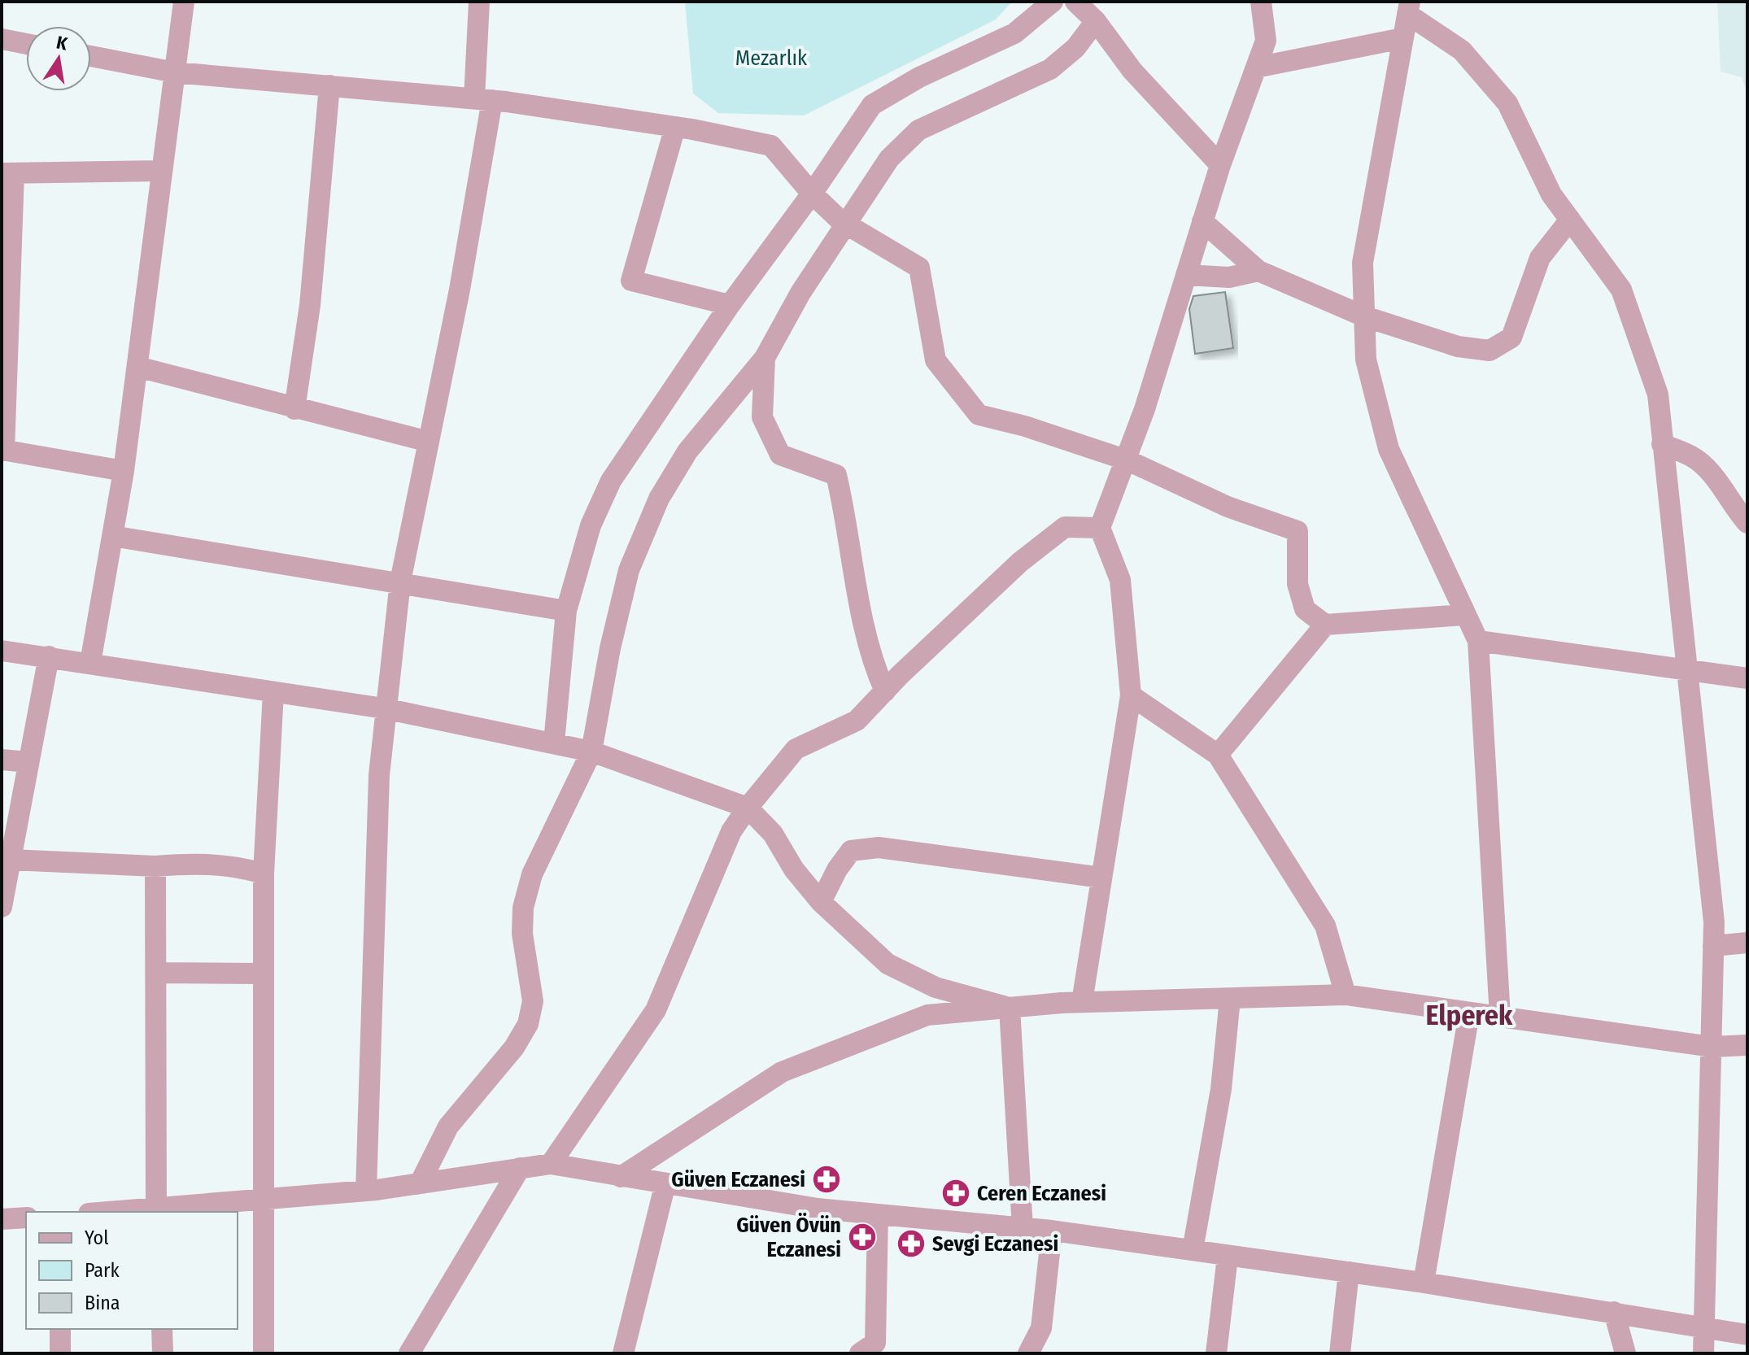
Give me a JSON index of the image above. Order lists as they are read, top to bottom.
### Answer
{
  "districts": ["Elperek"],
  "parks": ["Mezarlık"],
  "places": {
    "pharmacy": [
      "Güven Eczanesi",
      "Ceren Eczanesi",
      "Güven Övün Eczanesi",
      "Sevgi Eczanesi"
    ]
  },
  "legend": ["Yol", "Park", "Bina"],
  "north": "top"
}
